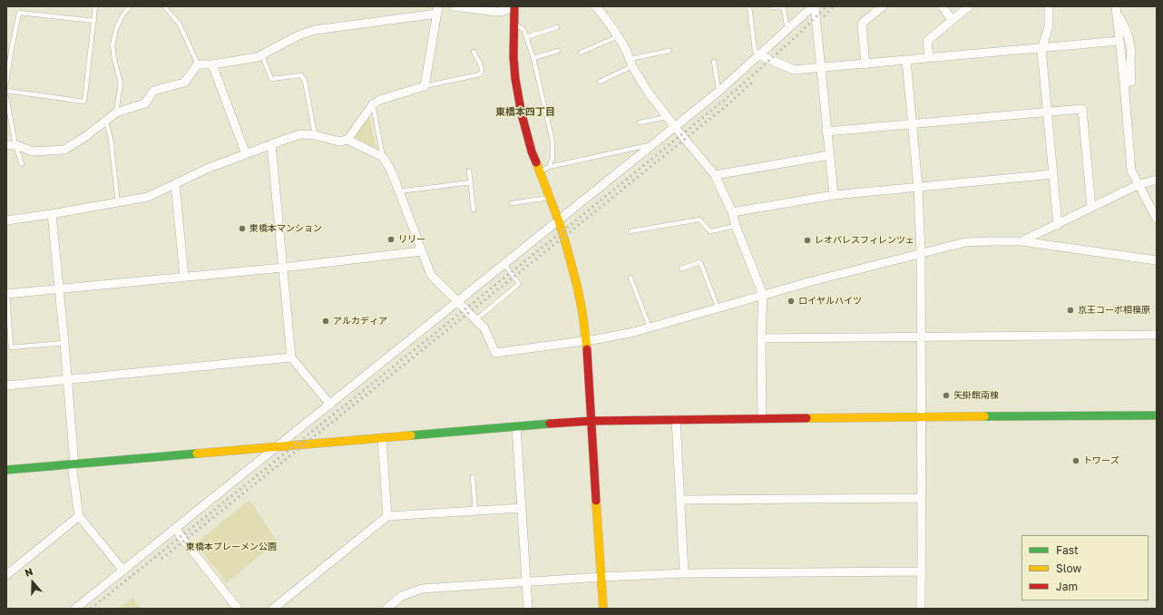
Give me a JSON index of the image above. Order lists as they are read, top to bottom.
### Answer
{
  "districts": ["東橋本四丁目"],
  "parks": ["東橋本ブレーメン公園"],
  "places": [
    "東橋本マンション",
    "リリー",
    "レオパレスフィレンツェ",
    "ロイヤルハイツ",
    "京王コーポ相模原",
    "アルカディア",
    "矢掛館南棟",
    "トワーズ"
  ],
  "legend": ["Fast", "Slow", "Jam"],
  "north": "top"
}
